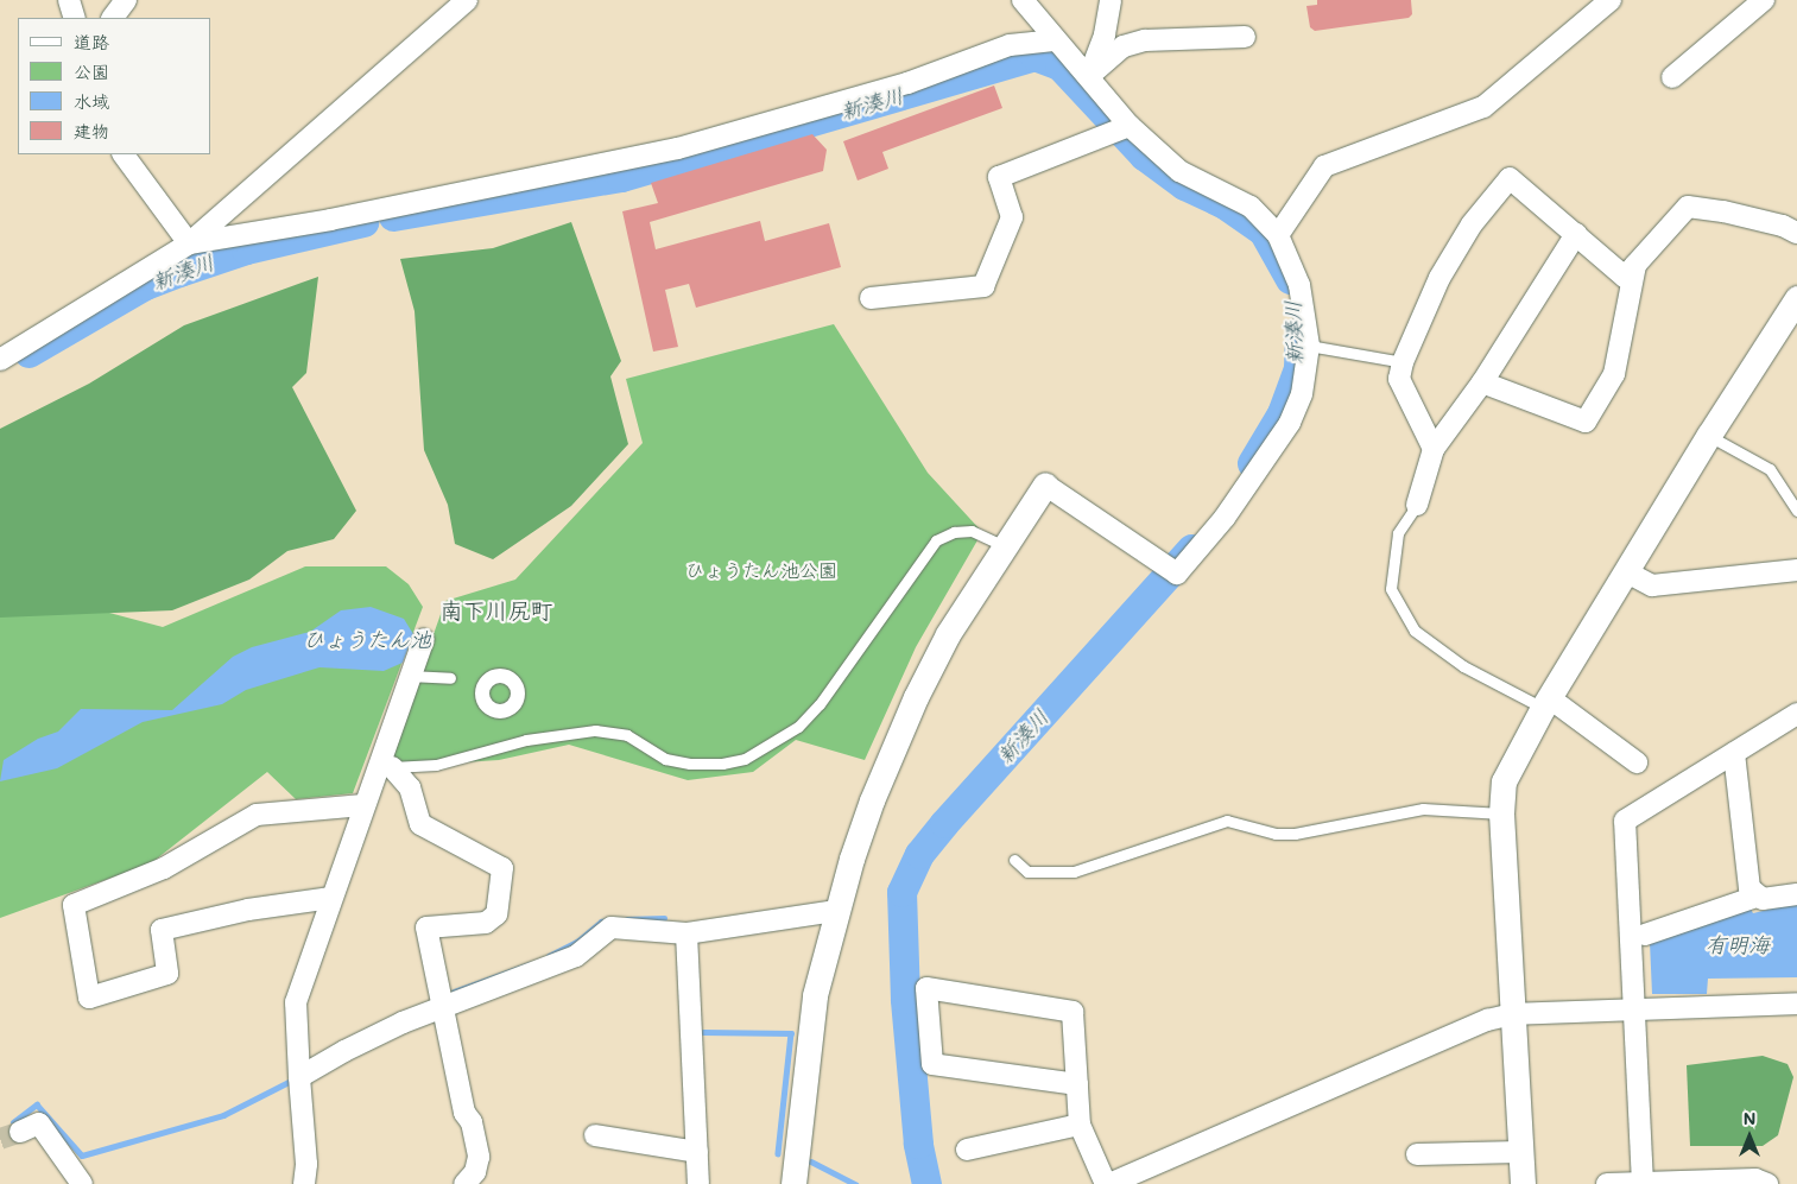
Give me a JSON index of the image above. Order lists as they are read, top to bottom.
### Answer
{
  "districts": ["南下川尻町"],
  "water": ["新湊川", "ひょうたん池", "有明海"],
  "parks": ["ひょうたん池公園"],
  "legend": [
    "道路",
    "公園",
    "水域",
    "建物"
  ],
  "north": "top"
}
